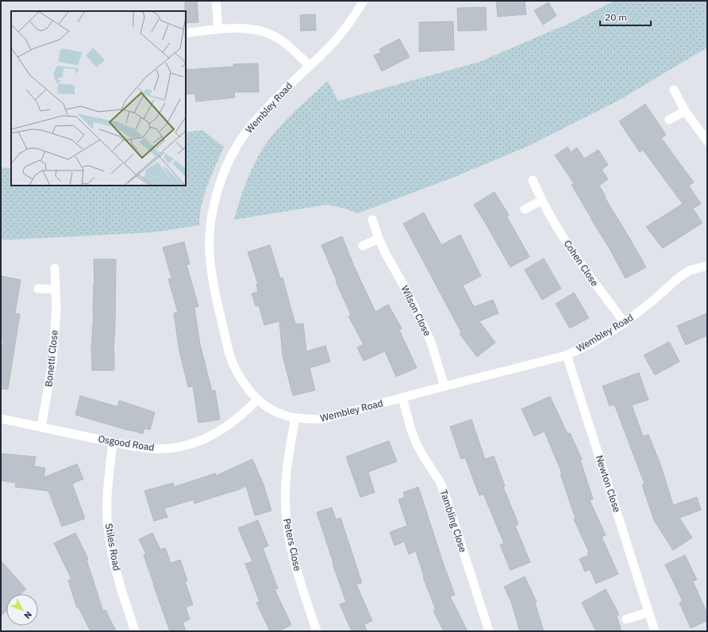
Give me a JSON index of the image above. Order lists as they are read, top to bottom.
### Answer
{
  "streets": {
    "street": [
      "Wembley Road",
      "Cohen Close",
      "Wilson Close",
      "Bonetti Close",
      "Osgood Road",
      "Newton Close",
      "Tambling Close",
      "Peters Close",
      "Stiles Road"
    ]
  },
  "crossings": [
    ["Wembley Road", "Cohen Close"],
    ["Wembley Road", "Wilson Close"],
    ["Wembley Road", "Osgood Road"],
    ["Wembley Road", "Newton Close"],
    ["Wembley Road", "Tambling Close"],
    ["Wembley Road", "Peters Close"],
    ["Bonetti Close", "Osgood Road"],
    ["Osgood Road", "Stiles Road"]
  ],
  "scale_bar": "20 m",
  "north": "bottom right"
}
